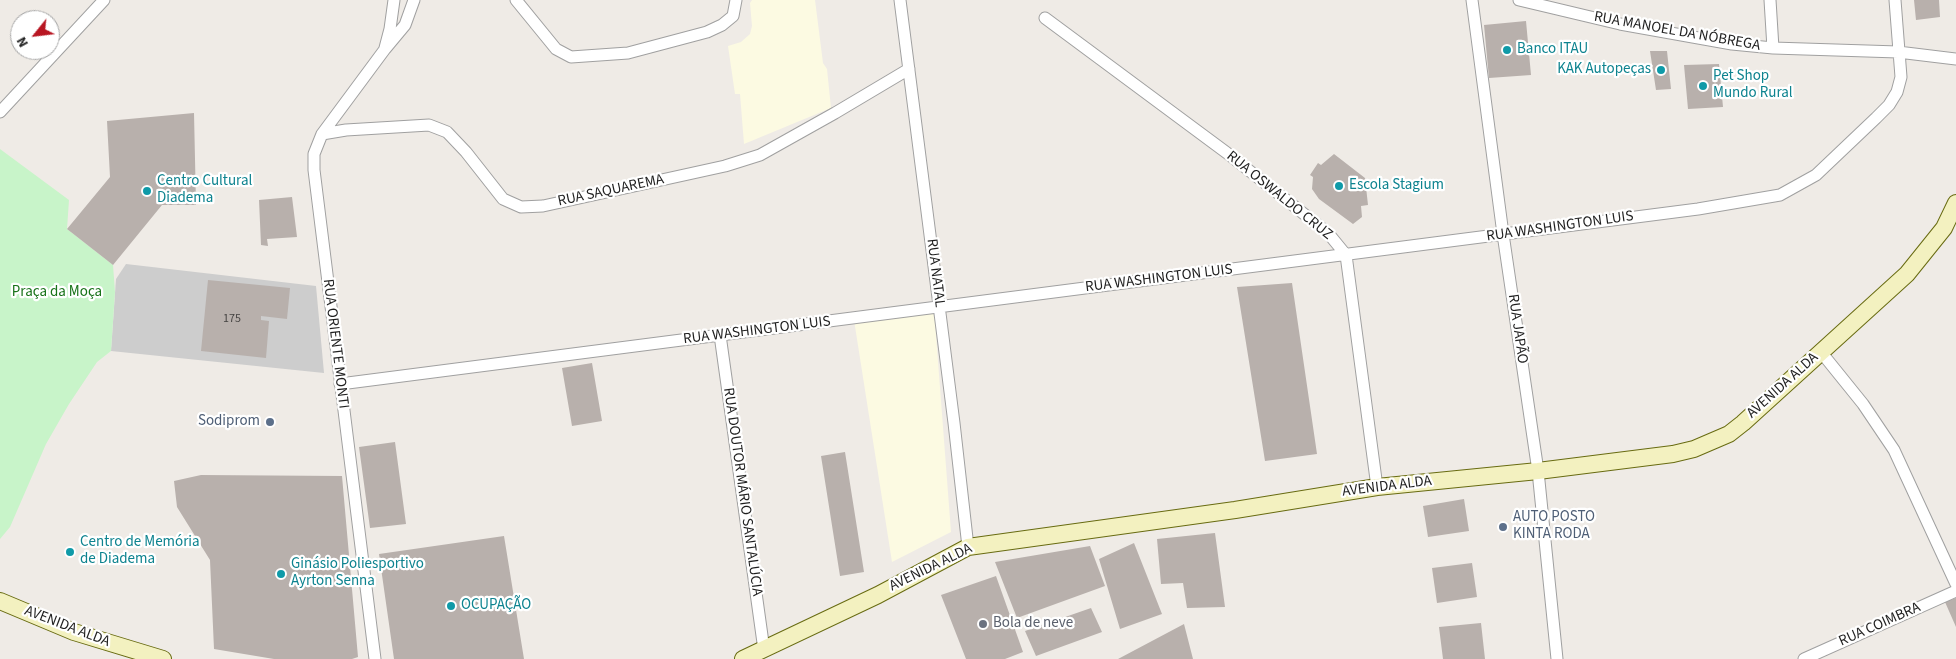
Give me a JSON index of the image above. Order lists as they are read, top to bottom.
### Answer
{
  "streets": {
    "main road": ["AVENIDA ALDA"],
    "street": [
      "RUA MANOEL DA NÓBREGA",
      "RUA SAQUAREMA",
      "RUA OSWALDO CRUZ",
      "RUA WASHINGTON LUIS",
      "RUA NATAL",
      "RUA JAPÃO",
      "RUA ORIENTE MONTI",
      "RUA DOUTOR MÁRIO SANTALÚCIA",
      "RUA COIMBRA"
    ]
  },
  "crossings": [
    ["RUA MANOEL DA NÓBREGA", "RUA WASHINGTON LUIS"],
    ["RUA SAQUAREMA", "RUA NATAL"],
    ["RUA SAQUAREMA", "RUA ORIENTE MONTI"],
    ["RUA OSWALDO CRUZ", "RUA WASHINGTON LUIS"],
    ["RUA WASHINGTON LUIS", "RUA NATAL"],
    ["RUA WASHINGTON LUIS", "RUA JAPÃO"],
    ["RUA WASHINGTON LUIS", "RUA ORIENTE MONTI"],
    ["RUA WASHINGTON LUIS", "RUA DOUTOR MÁRIO SANTALÚCIA"],
    ["RUA NATAL", "AVENIDA ALDA"],
    ["RUA JAPÃO", "AVENIDA ALDA"],
    ["AVENIDA ALDA", "RUA DOUTOR MÁRIO SANTALÚCIA"]
  ],
  "parks": ["Praça da Moça"],
  "places": [
    "Banco ITAU",
    "KAK Autopeças",
    "Pet Shop Mundo Rural",
    "Escola Stagium",
    "Centro Cultural Diadema",
    "Sodiprom",
    "AUTO POSTO KINTA RODA",
    "Centro de Memória de Diadema",
    "Ginásio Poliesportivo Ayrton Senna",
    "OCUPAÇÃO",
    "Bola de neve"
  ],
  "house_numbers": ["175"],
  "north": "bottom left"
}
